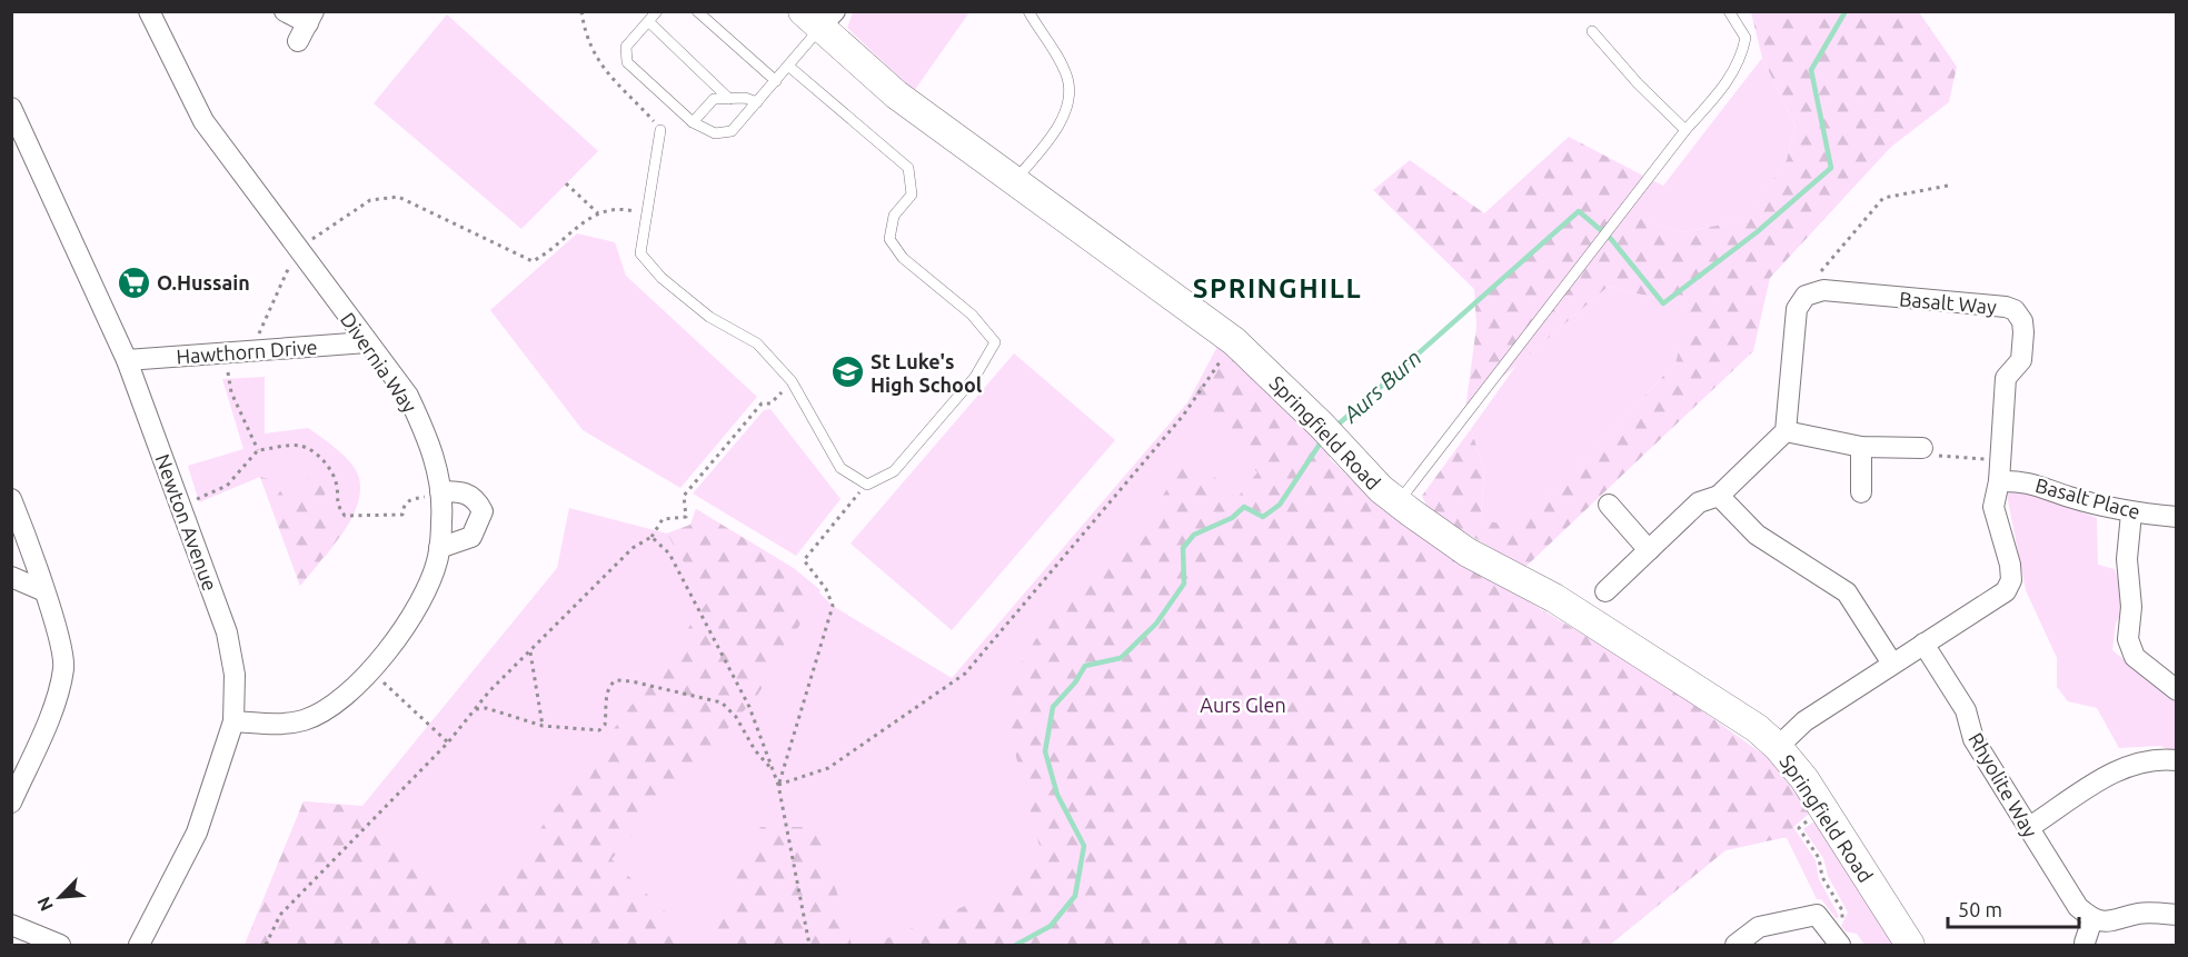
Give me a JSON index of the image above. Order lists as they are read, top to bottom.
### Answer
{
  "streets": {
    "street": [
      "Basalt Way",
      "Hawthorn Drive",
      "Divernia Way",
      "Springfield Road",
      "Basalt Place",
      "Newton Avenue",
      "Rhyolite Way"
    ]
  },
  "crossings": [
    ["Basalt Way", "Springfield Road"],
    ["Basalt Way", "Basalt Place"],
    ["Basalt Way", "Rhyolite Way"],
    ["Hawthorn Drive", "Divernia Way"],
    ["Hawthorn Drive", "Newton Avenue"],
    ["Divernia Way", "Newton Avenue"]
  ],
  "districts": ["SPRINGHILL"],
  "water": ["Aurs Burn"],
  "parks": ["Aurs Glen"],
  "places": {
    "supermarket": ["O.Hussain"],
    "school or university": ["St Luke's High School"]
  },
  "scale_bar": "50 m",
  "north": "bottom left"
}
